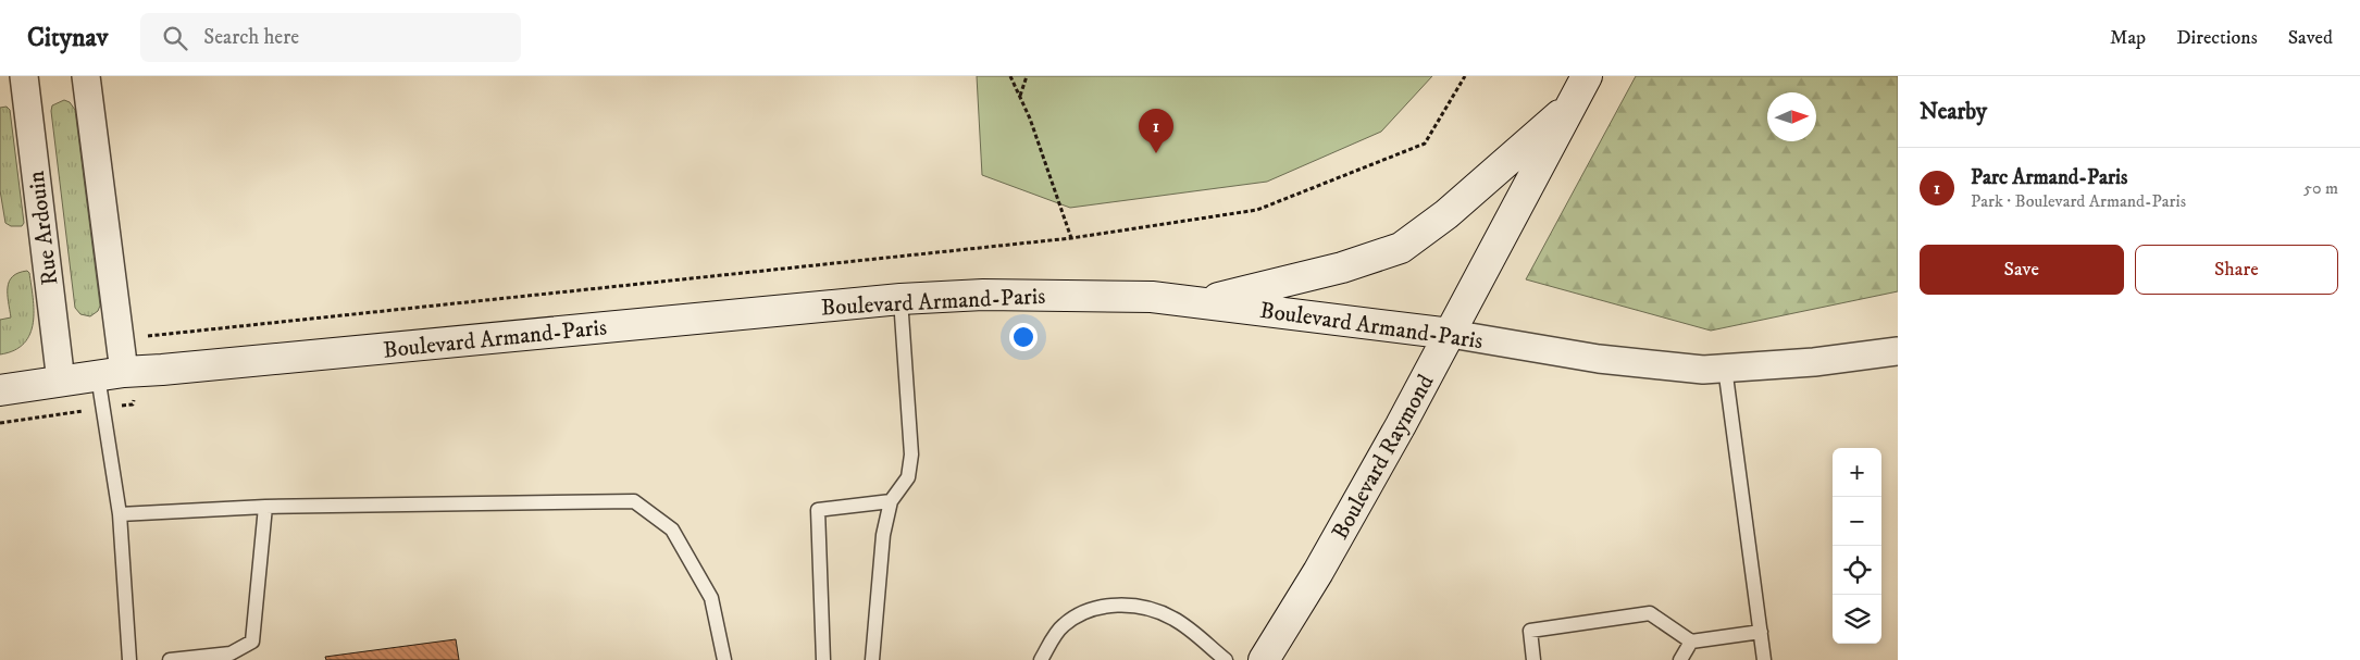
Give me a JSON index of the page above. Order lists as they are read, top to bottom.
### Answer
{
  "streets": {
    "street": ["Rue Ardouin", "Boulevard Armand-Paris", "Boulevard Raymond"]
  },
  "crossings": [
    ["Rue Ardouin", "Boulevard Armand-Paris"],
    ["Boulevard Armand-Paris", "Boulevard Raymond"]
  ],
  "north": "right",
  "page": {
    "header": "Citynav",
    "search": "Search here",
    "nav": ["Map", "Directions", "Saved"],
    "heading": "Nearby",
    "pins": "1",
    "list": [
      {
        "mark": "1",
        "name": "Parc Armand-Paris",
        "note": "Park · Boulevard Armand-Paris",
        "value": "50 m"
      }
    ],
    "buttons": ["Save", "Share"],
    "map_buttons": ["+", "−"]
  }
}
